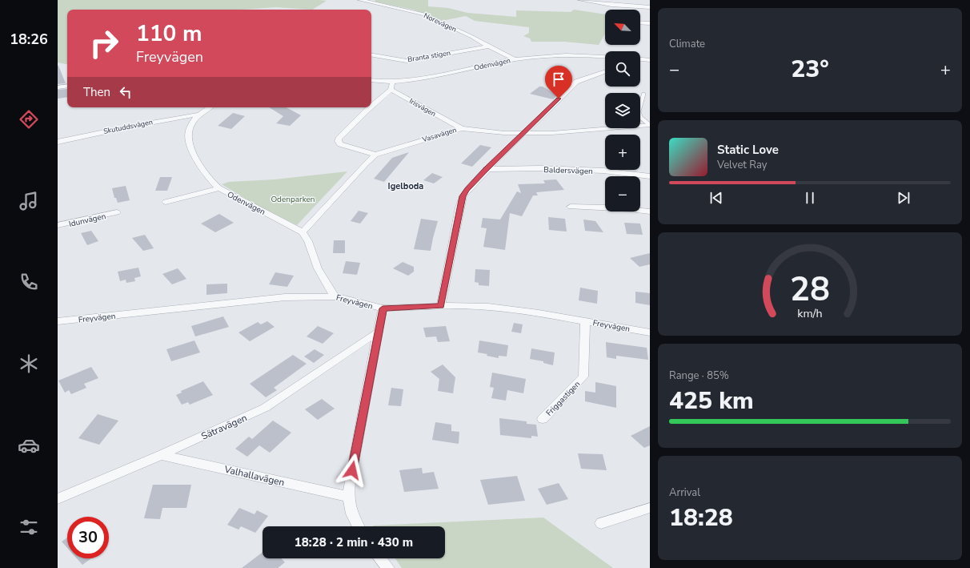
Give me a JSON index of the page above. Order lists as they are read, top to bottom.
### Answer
{
  "streets": {
    "street": [
      "Norevägen",
      "Branta stigen",
      "Odenvägen",
      "Irisvägen",
      "Skutuddsvägen",
      "Vasavägen",
      "Baldersvägen",
      "Idunvägen",
      "Freyvägen",
      "Friggastigen",
      "Sätravägen",
      "Valhallavägen"
    ]
  },
  "crossings": [
    ["Norevägen", "Branta stigen"],
    ["Norevägen", "Odenvägen"],
    ["Odenvägen", "Skutuddsvägen"],
    ["Odenvägen", "Vasavägen"],
    ["Irisvägen", "Vasavägen"],
    ["Freyvägen", "Friggastigen"],
    ["Sätravägen", "Valhallavägen"]
  ],
  "districts": ["Igelboda"],
  "parks": ["Odenparken"],
  "north": "top left",
  "page": {
    "tabs": "18:26",
    "tile": [
      "Climate",
      ["Range · 85%", "425 km"],
      ["Arrival", "18:28"]
    ],
    "map_buttons": ["+", "−"],
    "turn": ["110 m", "Freyvägen"],
    "heat": ["−", "23°", "+"],
    "then": "Then",
    "song": ["Static Love", "Velvet Ray"],
    "limit": "30",
    "trip": "18:28 · 2 min · 430 m",
    "gauge": ["28", "km/h"]
  }
}
